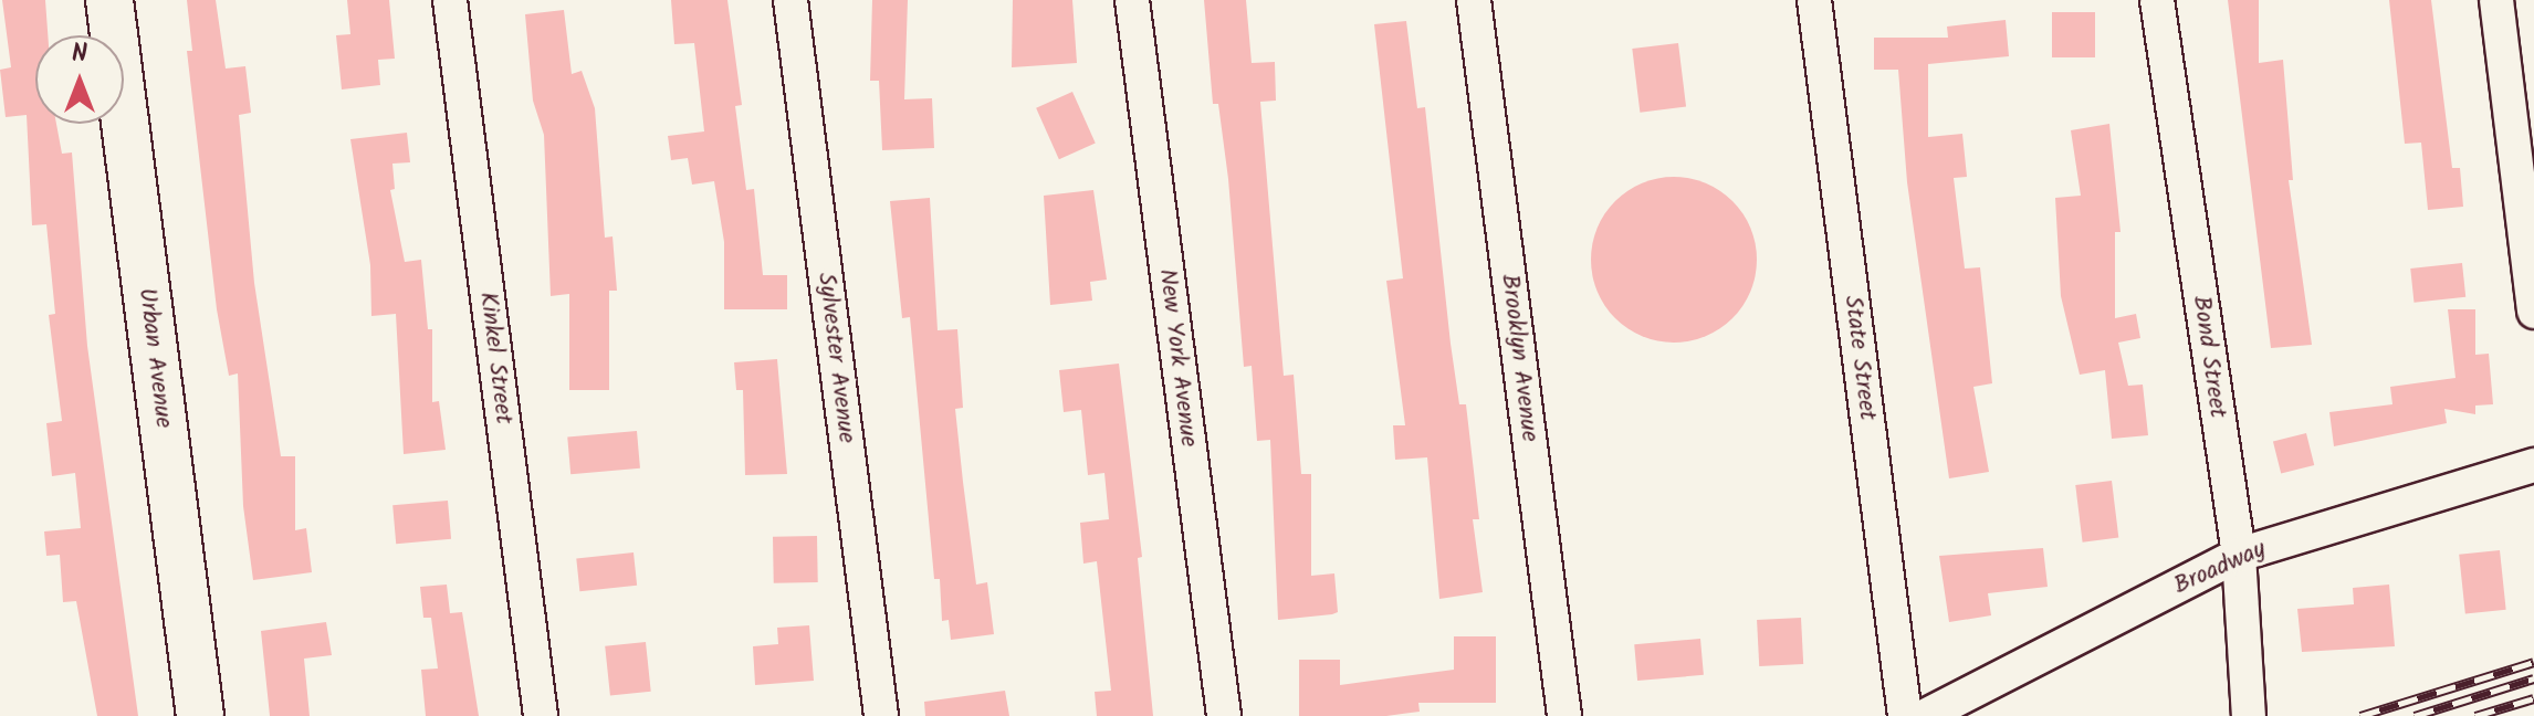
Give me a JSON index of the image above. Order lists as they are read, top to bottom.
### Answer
{
  "streets": {
    "street": [
      "Bond Street",
      "Urban Avenue",
      "Kinkel Street",
      "Sylvester Avenue",
      "New York Avenue",
      "Brooklyn Avenue",
      "State Street",
      "Broadway"
    ]
  },
  "crossings": [
    ["Bond Street", "Broadway"]
  ],
  "north": "top"
}
